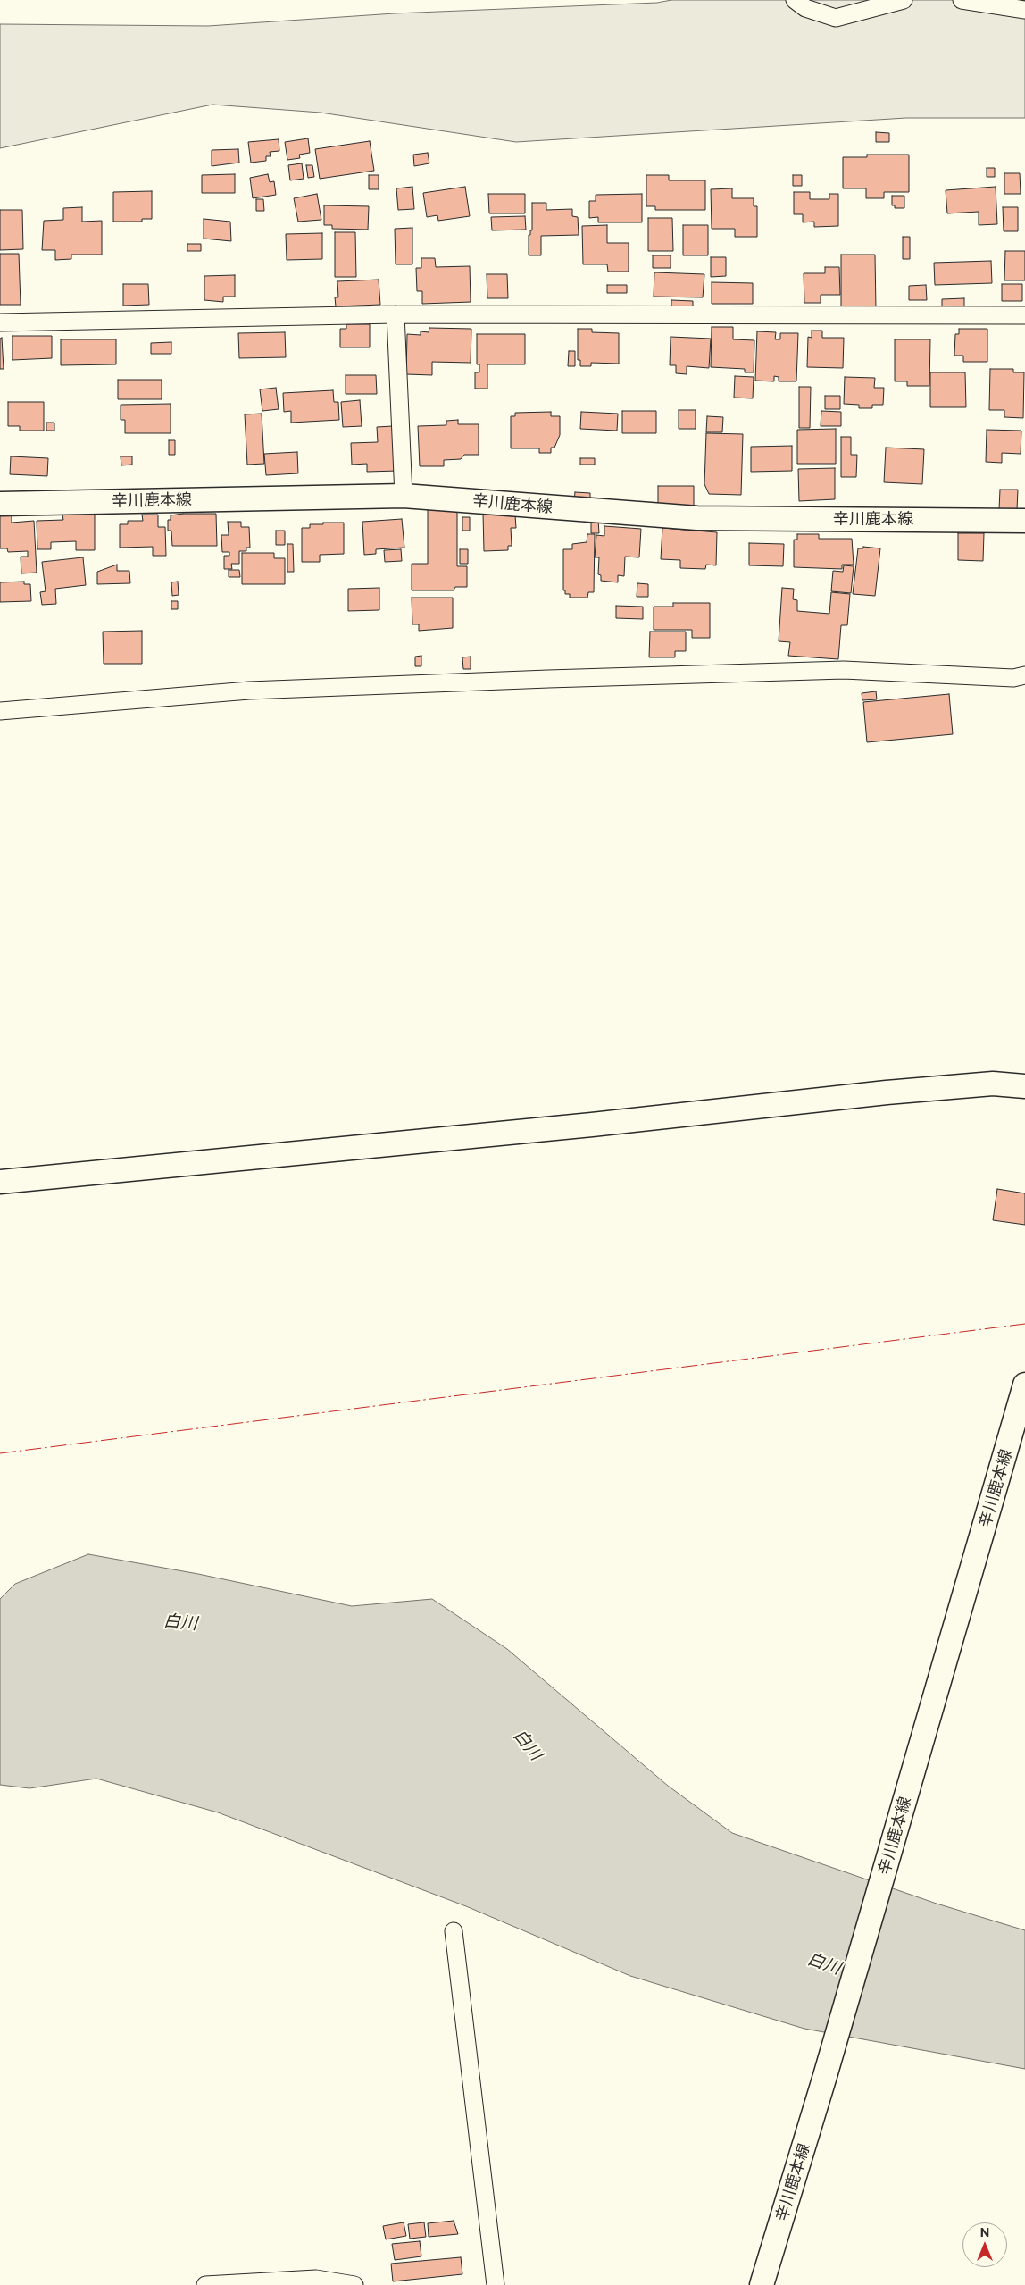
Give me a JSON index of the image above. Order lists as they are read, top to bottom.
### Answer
{
  "streets": {
    "main road": ["辛川鹿本線"]
  },
  "water": ["白川"],
  "north": "top"
}
